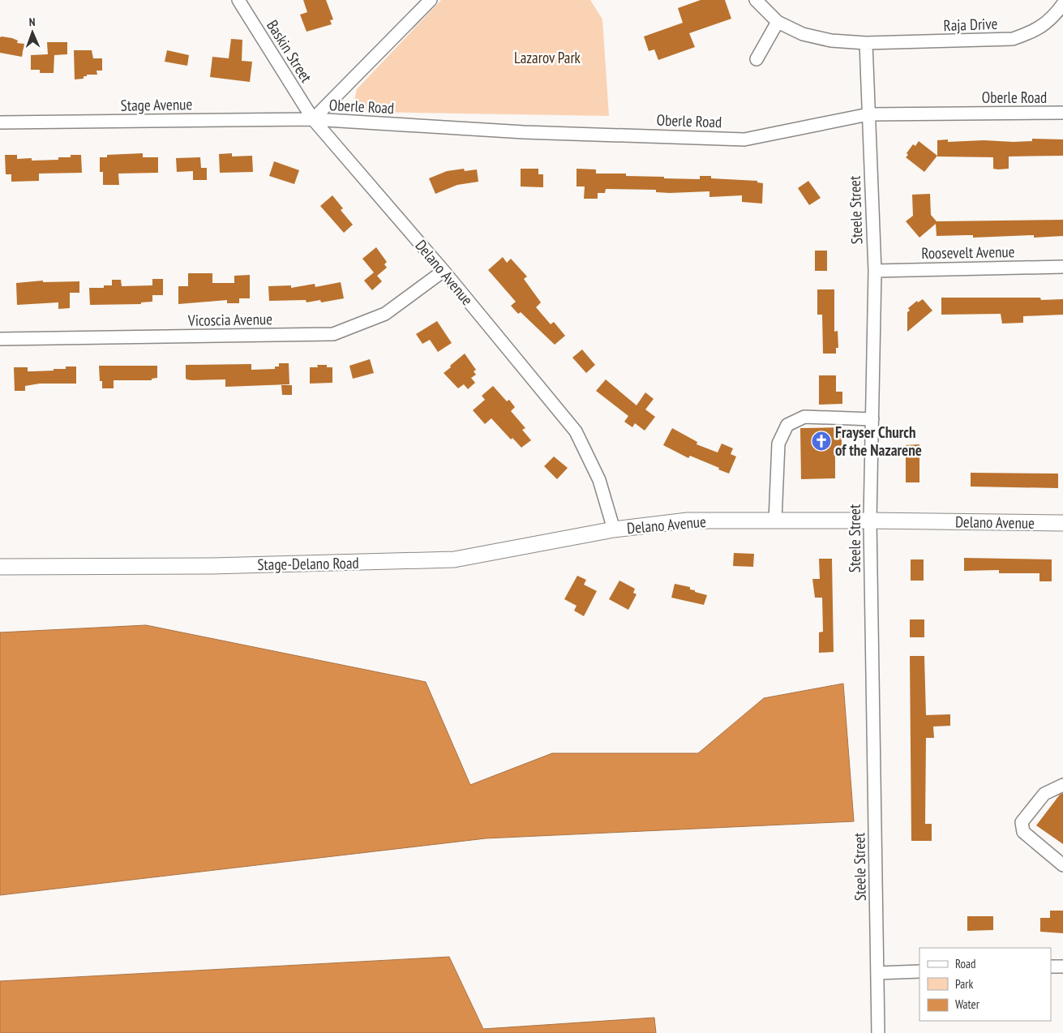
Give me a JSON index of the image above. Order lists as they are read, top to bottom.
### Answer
{
  "streets": {
    "main road": ["Delano Avenue", "Stage-Delano Road"],
    "street": [
      "Raja Drive",
      "Baskin Street",
      "Oberle Road",
      "Stage Avenue",
      "Steele Street",
      "Roosevelt Avenue",
      "Vicoscia Avenue"
    ]
  },
  "crossings": [
    ["Raja Drive", "Steele Street"],
    ["Baskin Street", "Oberle Road"],
    ["Baskin Street", "Stage Avenue"],
    ["Baskin Street", "Delano Avenue"],
    ["Oberle Road", "Stage Avenue"],
    ["Oberle Road", "Steele Street"],
    ["Oberle Road", "Delano Avenue"],
    ["Stage Avenue", "Delano Avenue"],
    ["Steele Street", "Roosevelt Avenue"],
    ["Steele Street", "Delano Avenue"],
    ["Delano Avenue", "Vicoscia Avenue"],
    ["Delano Avenue", "Stage-Delano Road"]
  ],
  "parks": ["Lazarov Park"],
  "places": {
    "church": ["Frayser Church of the Nazarene"]
  },
  "legend": ["Road", "Park", "Water"],
  "north": "top"
}
